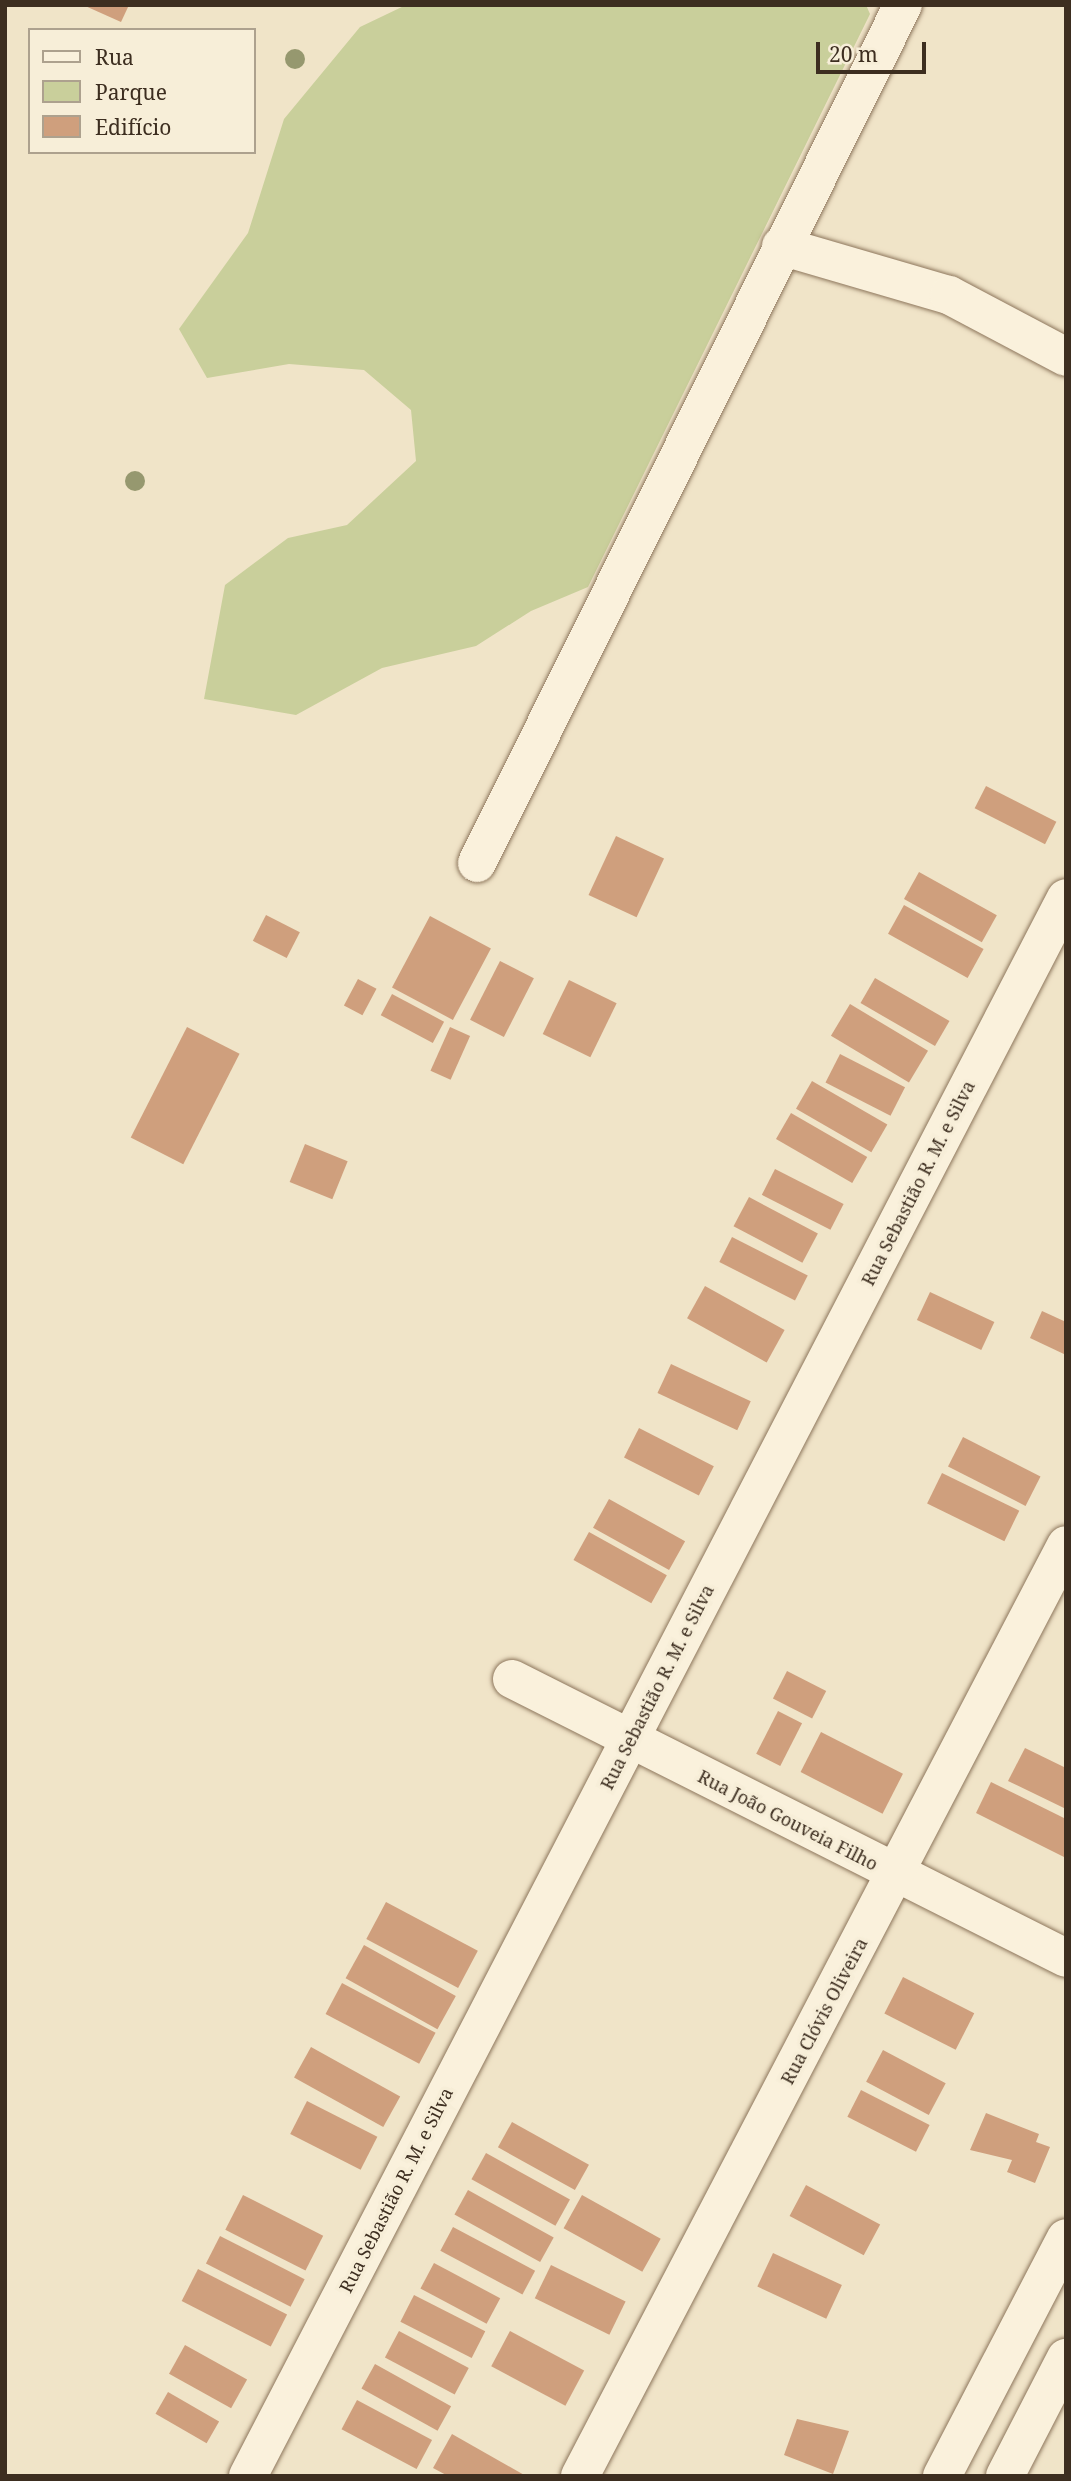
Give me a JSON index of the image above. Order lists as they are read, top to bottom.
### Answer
{
  "streets": {
    "street": ["Rua Sebastião R. M. e Silva", "Rua João Gouveia Filho", "Rua Clóvis Oliveira"]
  },
  "crossings": [
    ["Rua Sebastião R. M. e Silva", "Rua João Gouveia Filho"],
    ["Rua João Gouveia Filho", "Rua Clóvis Oliveira"]
  ],
  "legend": ["Rua", "Parque", "Edifício"],
  "scale_bar": "20 m"
}
